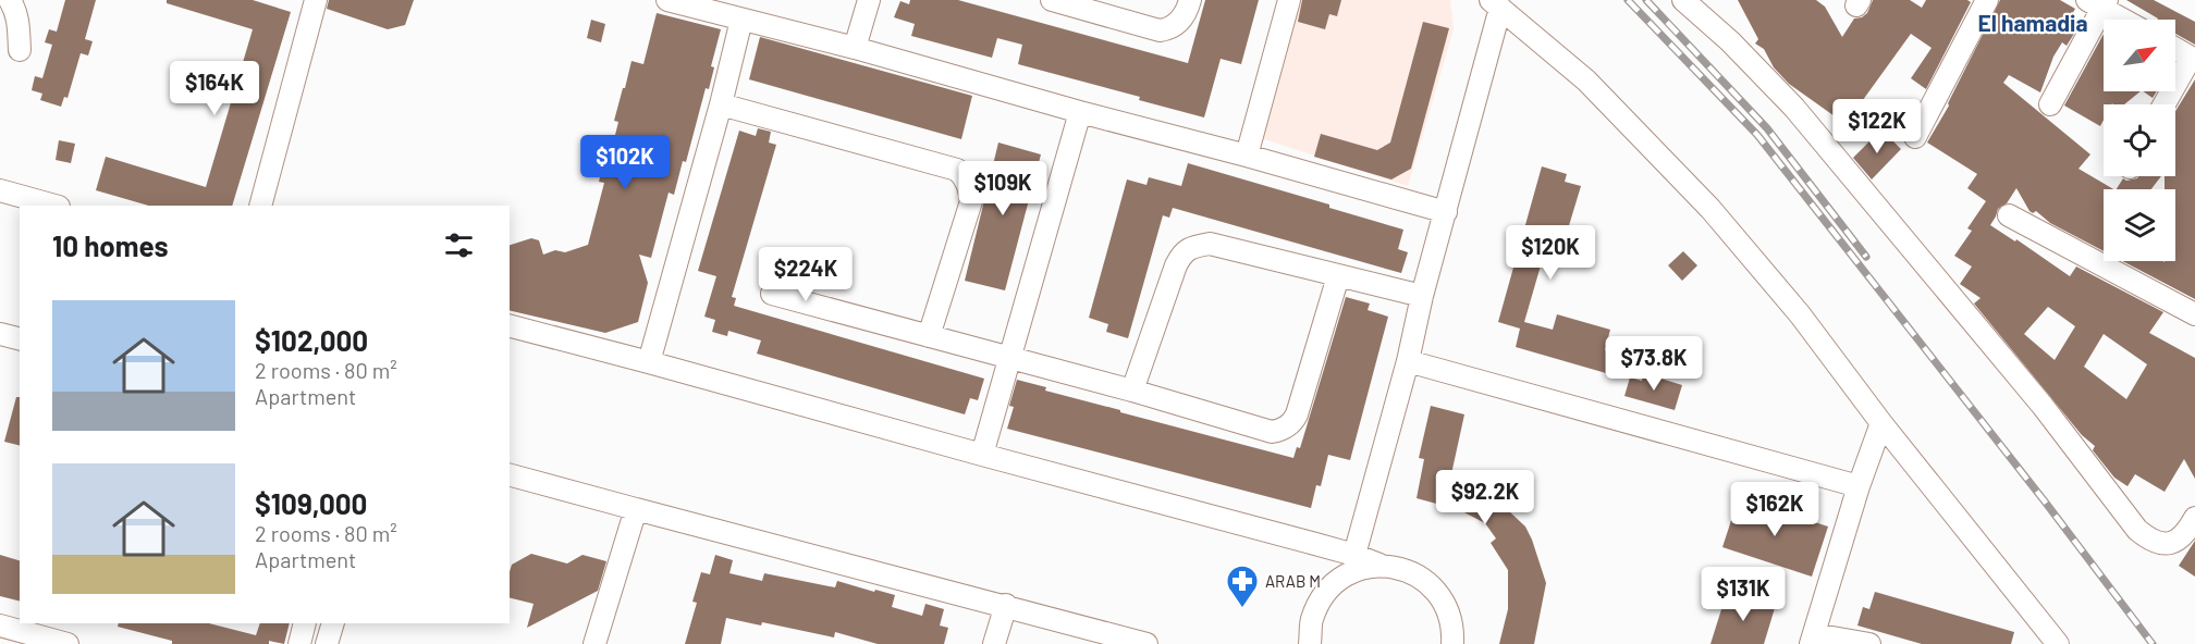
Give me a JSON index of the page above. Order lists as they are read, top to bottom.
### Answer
{
  "districts": ["El hamadia"],
  "places": {
    "pharmacy": ["ARAB M"]
  },
  "north": "top right",
  "page": {
    "price": [
      "$164K",
      "$122K",
      "$102K",
      "$109K",
      "$120K",
      "$224K",
      "$73.8K",
      "$92.2K",
      "$162K",
      "$131K"
    ],
    "heading": "10 homes",
    "list": [
      {
        "name": "$102,000",
        "note": "2 rooms · 80 m² · Apartment"
      },
      {
        "name": "$109,000",
        "note": "2 rooms · 80 m² · Apartment"
      }
    ]
  }
}
